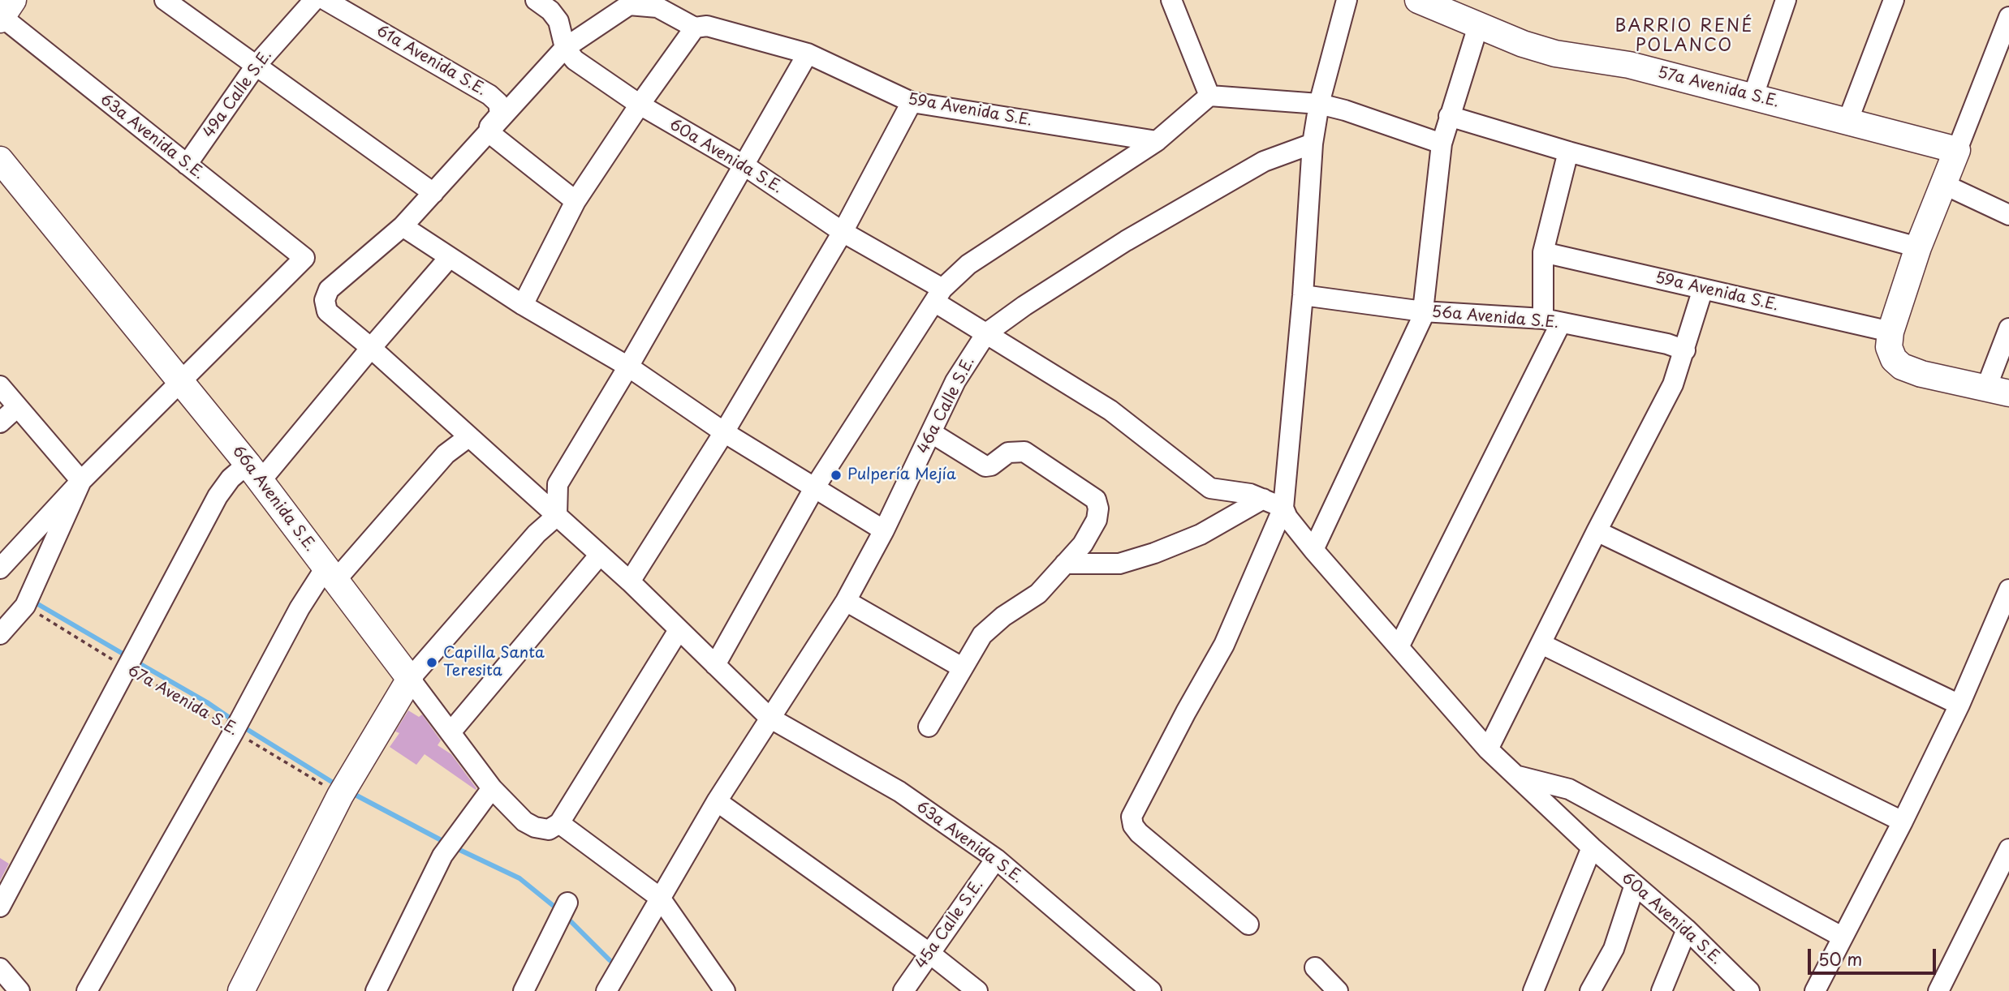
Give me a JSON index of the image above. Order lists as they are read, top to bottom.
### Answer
{
  "streets": {
    "street": [
      "61a Avenida S.E.",
      "57a Avenida S.E.",
      "49a Calle S.E.",
      "59a Avenida S.E.",
      "63a Avenida S.E.",
      "60a Avenida S.E.",
      "56a Avenida S.E.",
      "46a Calle S.E.",
      "66a Avenida S.E.",
      "45a Calle S.E."
    ],
    "path": ["67a Avenida S.E."]
  },
  "crossings": [
    ["49a Calle S.E.", "63a Avenida S.E."],
    ["63a Avenida S.E.", "46a Calle S.E."],
    ["63a Avenida S.E.", "66a Avenida S.E."],
    ["63a Avenida S.E.", "45a Calle S.E."],
    ["60a Avenida S.E.", "46a Calle S.E."],
    ["46a Calle S.E.", "66a Avenida S.E."]
  ],
  "districts": ["BARRIO RENÉ POLANCO"],
  "places": ["Pulpería Mejía", "Capilla Santa Teresita"],
  "scale_bar": "50 m"
}
